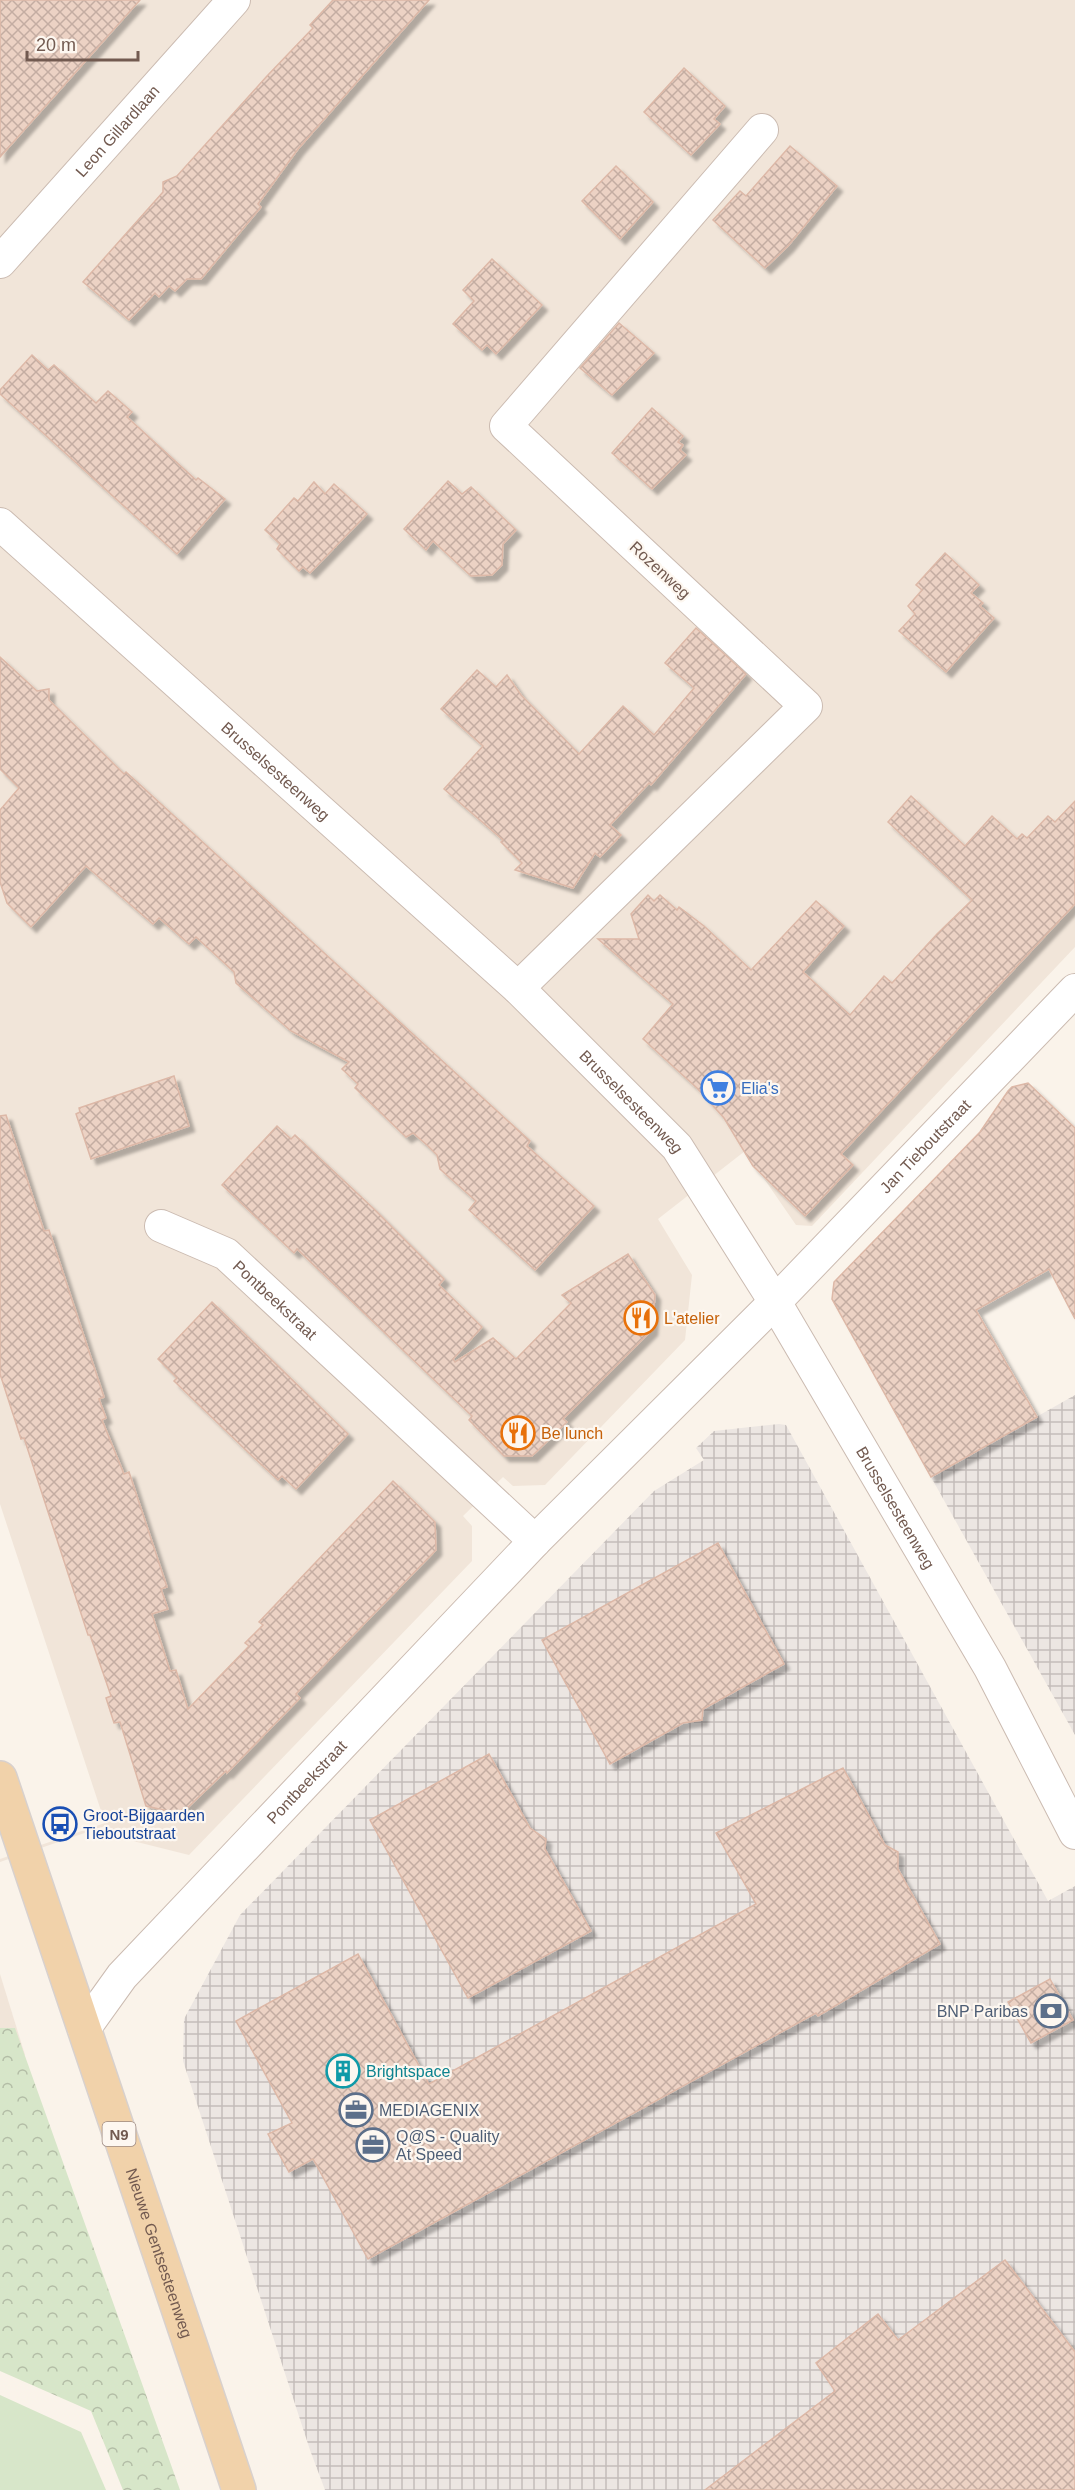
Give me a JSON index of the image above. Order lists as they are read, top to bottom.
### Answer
{
  "streets": {
    "main road": ["N9", "Nieuwe Gentsesteenweg"],
    "street": [
      "Leon Gillardlaan",
      "Rozenweg",
      "Brusselsesteenweg",
      "Jan Tieboutstraat",
      "Pontbeekstraat"
    ]
  },
  "crossings": [
    ["Rozenweg", "Brusselsesteenweg"],
    ["Brusselsesteenweg", "Jan Tieboutstraat"],
    ["Brusselsesteenweg", "Pontbeekstraat"],
    ["Jan Tieboutstraat", "Pontbeekstraat"],
    ["Pontbeekstraat", "Nieuwe Gentsesteenweg"]
  ],
  "places": {
    "supermarket": ["Elia's"],
    "restaurant": ["L'atelier", "Be lunch"],
    "bus stop": ["Groot-Bijgaarden Tieboutstraat"],
    "bank": ["BNP Paribas"],
    "building": ["Brightspace"],
    "office": ["MEDIAGENIX", "Q@S - Quality At Speed"]
  },
  "scale_bar": "20 m"
}
